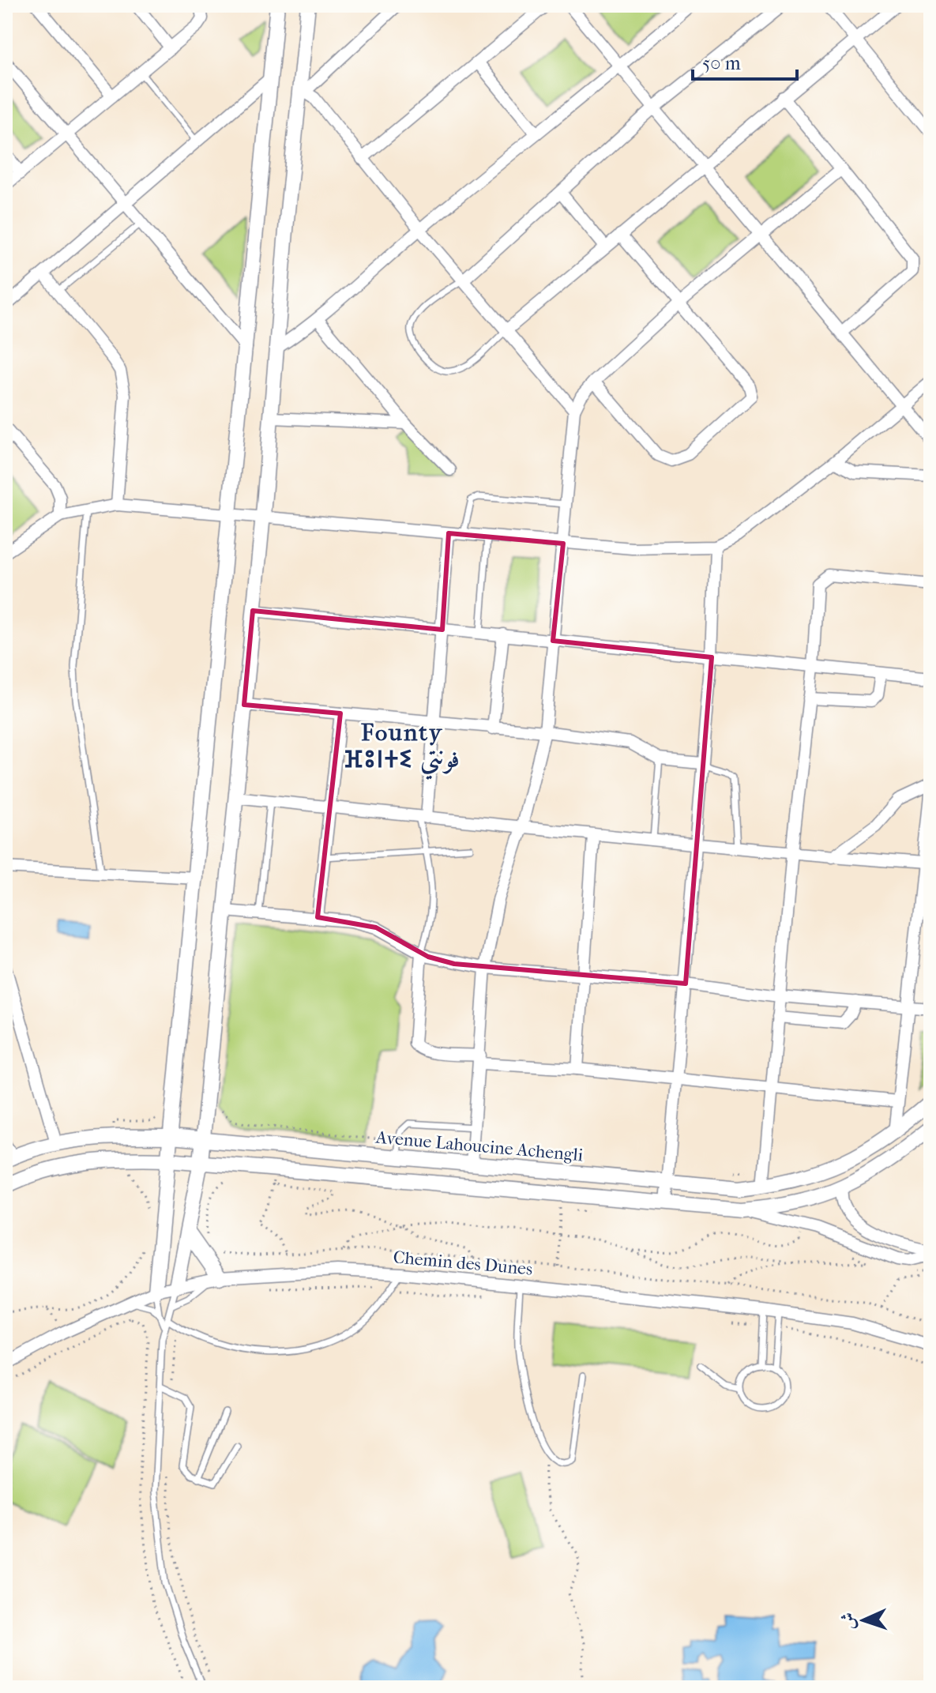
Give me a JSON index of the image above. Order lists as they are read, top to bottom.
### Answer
{
  "streets": {
    "street": ["Avenue Lahoucine Achengli", "Chemin des Dunes"]
  },
  "districts": ["Founty ⴼⵓⵏⵜⵉ فونتي"],
  "scale_bar": "50 m",
  "north": "left"
}
